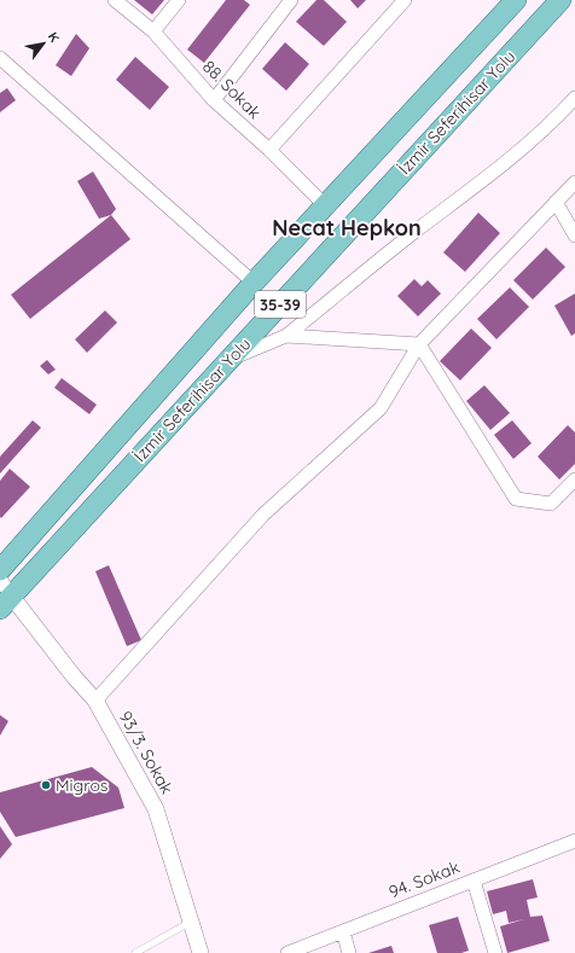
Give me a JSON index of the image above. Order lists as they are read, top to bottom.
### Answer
{
  "streets": {
    "main road": ["İzmir Seferihisar Yolu", "35-39"],
    "street": ["88. Sokak", "93/3. Sokak", "94. Sokak"]
  },
  "crossings": [
    ["88. Sokak", "İzmir Seferihisar Yolu"],
    ["İzmir Seferihisar Yolu", "93/3. Sokak"]
  ],
  "districts": ["Necat Hepkon"],
  "places": ["Migros"],
  "north": "top right"
}
